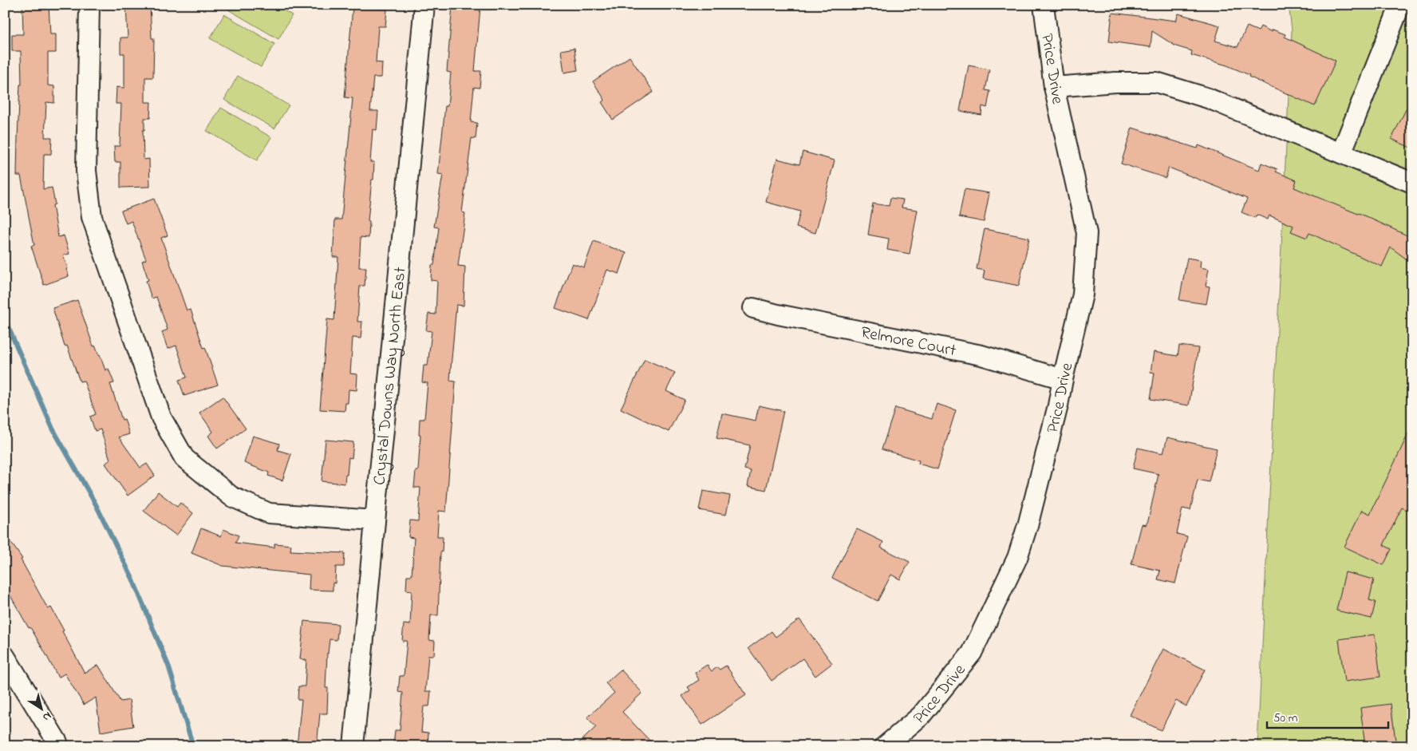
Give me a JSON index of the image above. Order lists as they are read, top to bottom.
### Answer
{
  "streets": {
    "street": ["Price Drive", "Relmore Court", "Crystal Downs Way North East"]
  },
  "crossings": [
    ["Price Drive", "Relmore Court"]
  ],
  "scale_bar": "50 m",
  "north": "bottom right"
}
